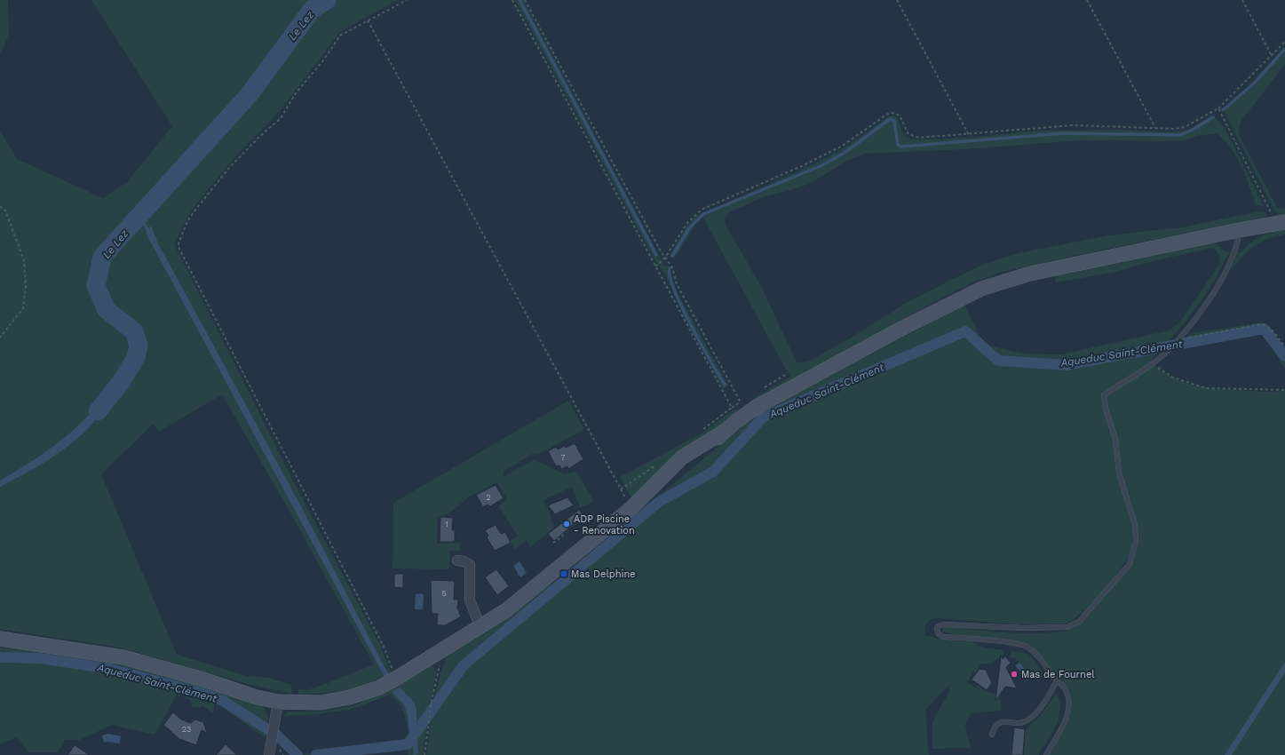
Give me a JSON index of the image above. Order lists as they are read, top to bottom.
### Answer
{
  "water": ["Le Lez", "Aqueduc Saint-Clément"],
  "places": {
    "other": ["ADP Piscine - Renovation", "Mas de Fournel"],
    "transit": ["Mas Delphine"]
  },
  "house_numbers": [
    "7",
    "2",
    "1",
    "5",
    "23"
  ]
}
